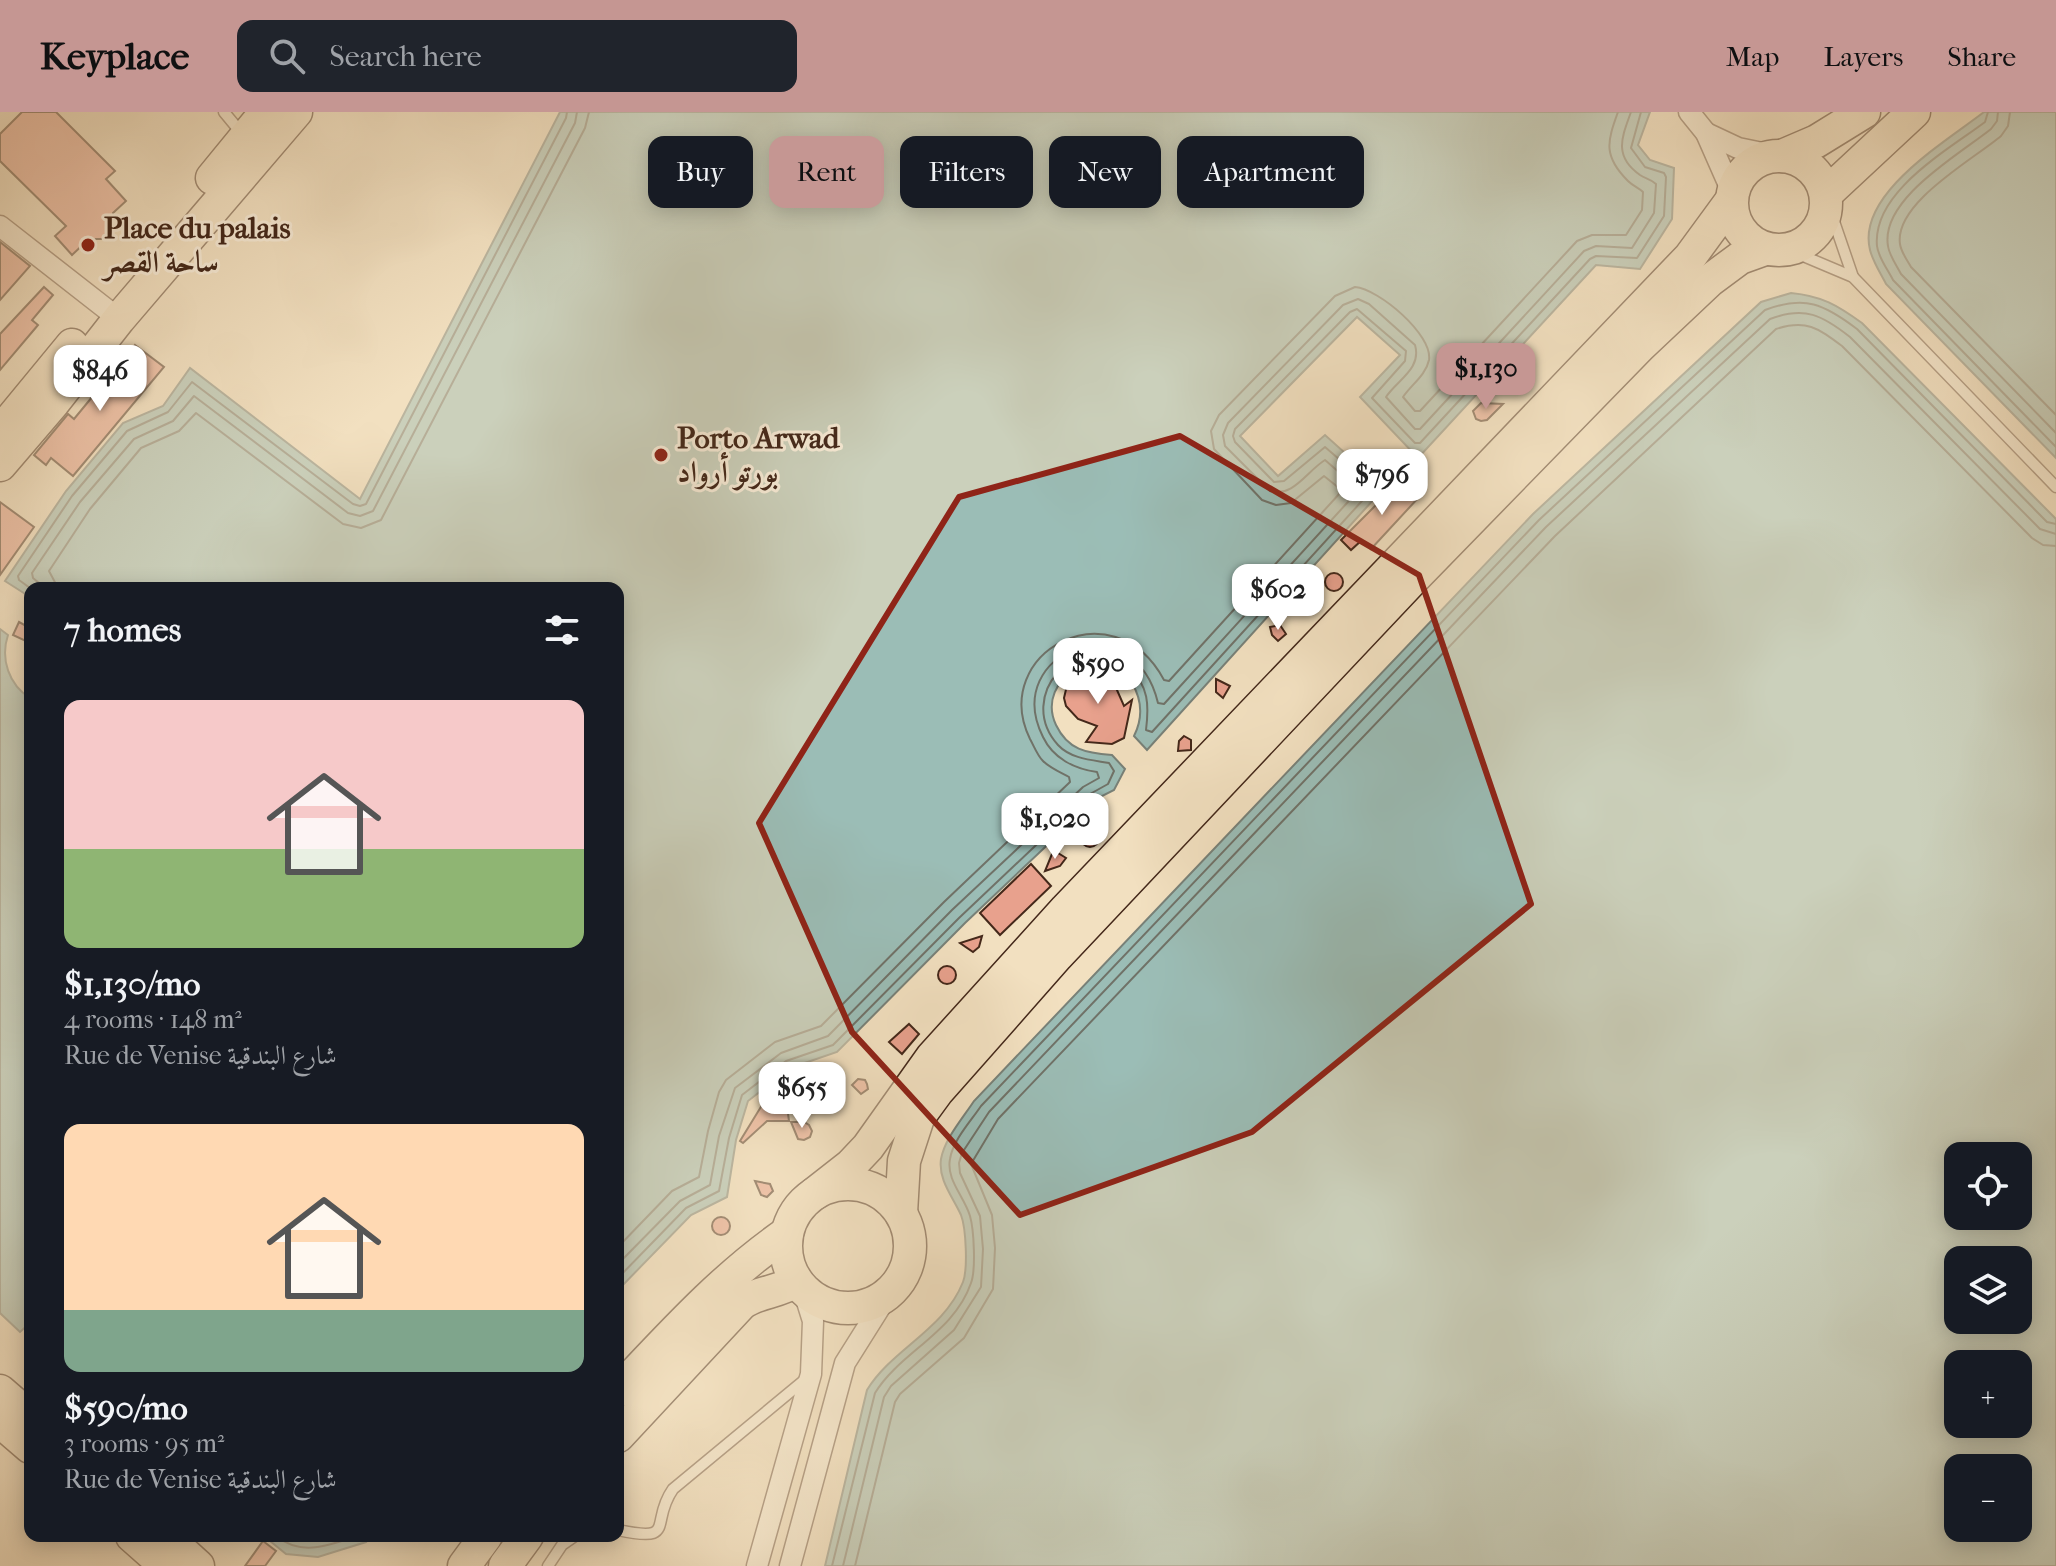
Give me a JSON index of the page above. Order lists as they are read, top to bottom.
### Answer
{
  "places": ["Place du palais ساحة القصر", "Porto Arwad بورتو أرواد"],
  "page": {
    "header": "Keyplace",
    "search": "Search here",
    "nav": ["Map", "Layers", "Share"],
    "chip": [
      "Buy",
      "Rent",
      "Filters",
      "New",
      "Apartment"
    ],
    "price": [
      "$1,130",
      "$846",
      "$796",
      "$602",
      "$590",
      "$1,020",
      "$655"
    ],
    "heading": "7 homes",
    "list": [
      {
        "name": "$1,130/mo",
        "note": "4 rooms · 148 m² · Rue de Venise شارع البندقية"
      },
      {
        "name": "$590/mo",
        "note": "3 rooms · 95 m² · Rue de Venise شارع البندقية"
      }
    ],
    "map_buttons": ["+", "−"]
  }
}
